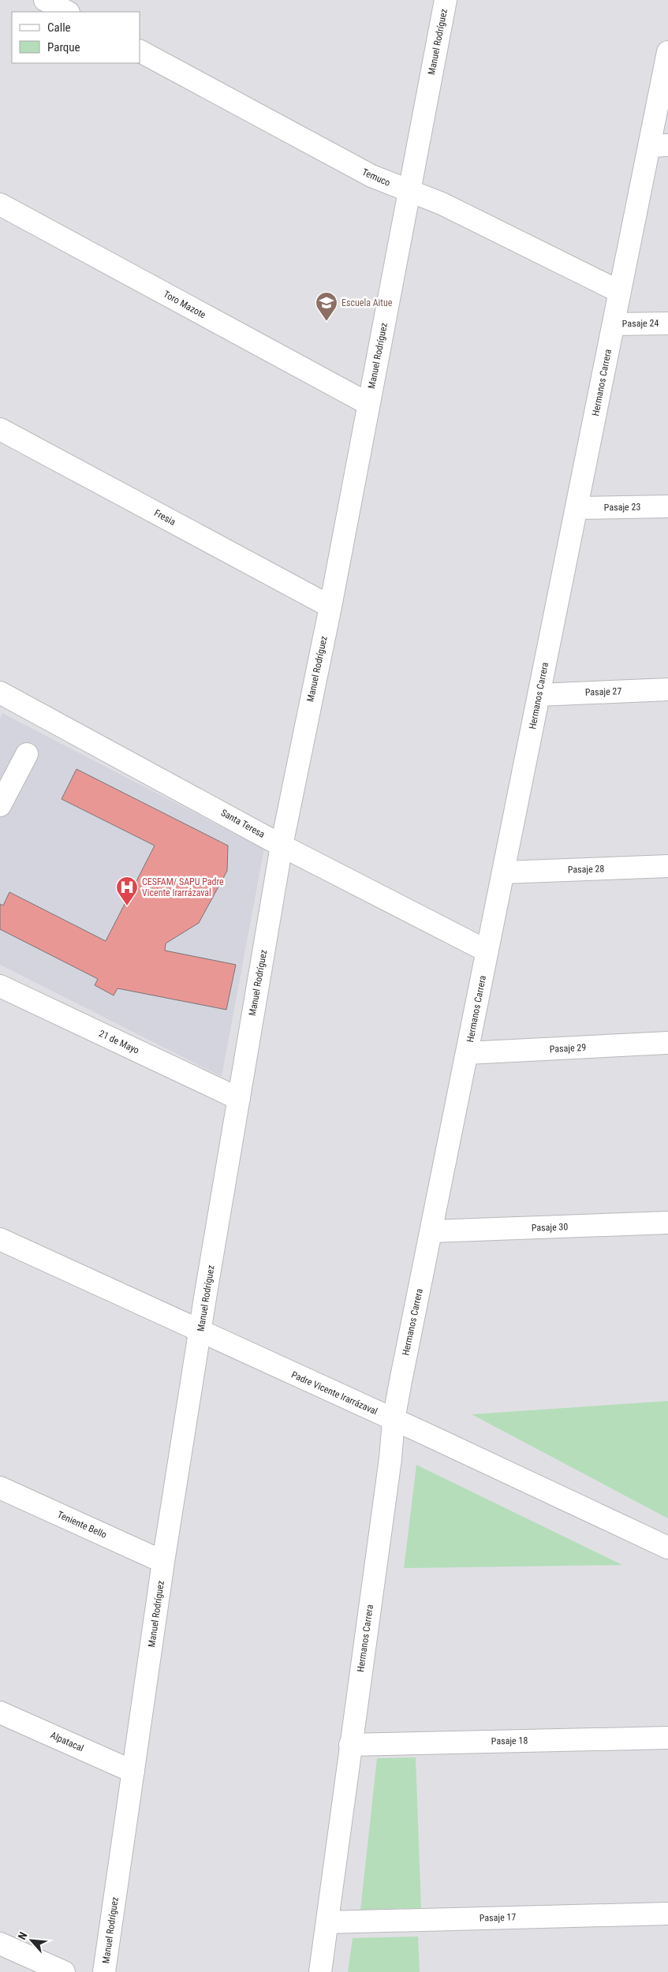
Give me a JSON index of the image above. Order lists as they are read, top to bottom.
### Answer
{
  "streets": {
    "street": [
      "Manuel Rodríguez",
      "Temuco",
      "Toro Mazote",
      "Pasaje 24",
      "Hermanos Carrera",
      "Pasaje 23",
      "Fresia",
      "Pasaje 27",
      "Santa Teresa",
      "Pasaje 28",
      "21 de Mayo",
      "Pasaje 29",
      "Pasaje 30",
      "Padre Vicente Irarrázaval",
      "Teniente Bello",
      "Pasaje 18",
      "Alpatacal",
      "Pasaje 17"
    ]
  },
  "crossings": [
    ["Manuel Rodríguez", "Temuco"],
    ["Manuel Rodríguez", "Toro Mazote"],
    ["Manuel Rodríguez", "Fresia"],
    ["Manuel Rodríguez", "Santa Teresa"],
    ["Manuel Rodríguez", "21 de Mayo"],
    ["Manuel Rodríguez", "Padre Vicente Irarrázaval"],
    ["Manuel Rodríguez", "Teniente Bello"],
    ["Manuel Rodríguez", "Alpatacal"],
    ["Temuco", "Hermanos Carrera"],
    ["Pasaje 24", "Hermanos Carrera"],
    ["Hermanos Carrera", "Pasaje 23"],
    ["Hermanos Carrera", "Pasaje 27"],
    ["Hermanos Carrera", "Santa Teresa"],
    ["Hermanos Carrera", "Pasaje 28"],
    ["Hermanos Carrera", "Pasaje 29"],
    ["Hermanos Carrera", "Pasaje 30"],
    ["Hermanos Carrera", "Padre Vicente Irarrázaval"],
    ["Hermanos Carrera", "Pasaje 18"],
    ["Hermanos Carrera", "Pasaje 17"]
  ],
  "places": {
    "school or university": ["Escuela Aitue"],
    "hospital": ["CESFAM/ SAPU Padre Vicente Irarrázaval"]
  },
  "legend": ["Calle", "Parque"],
  "north": "top left"
}
